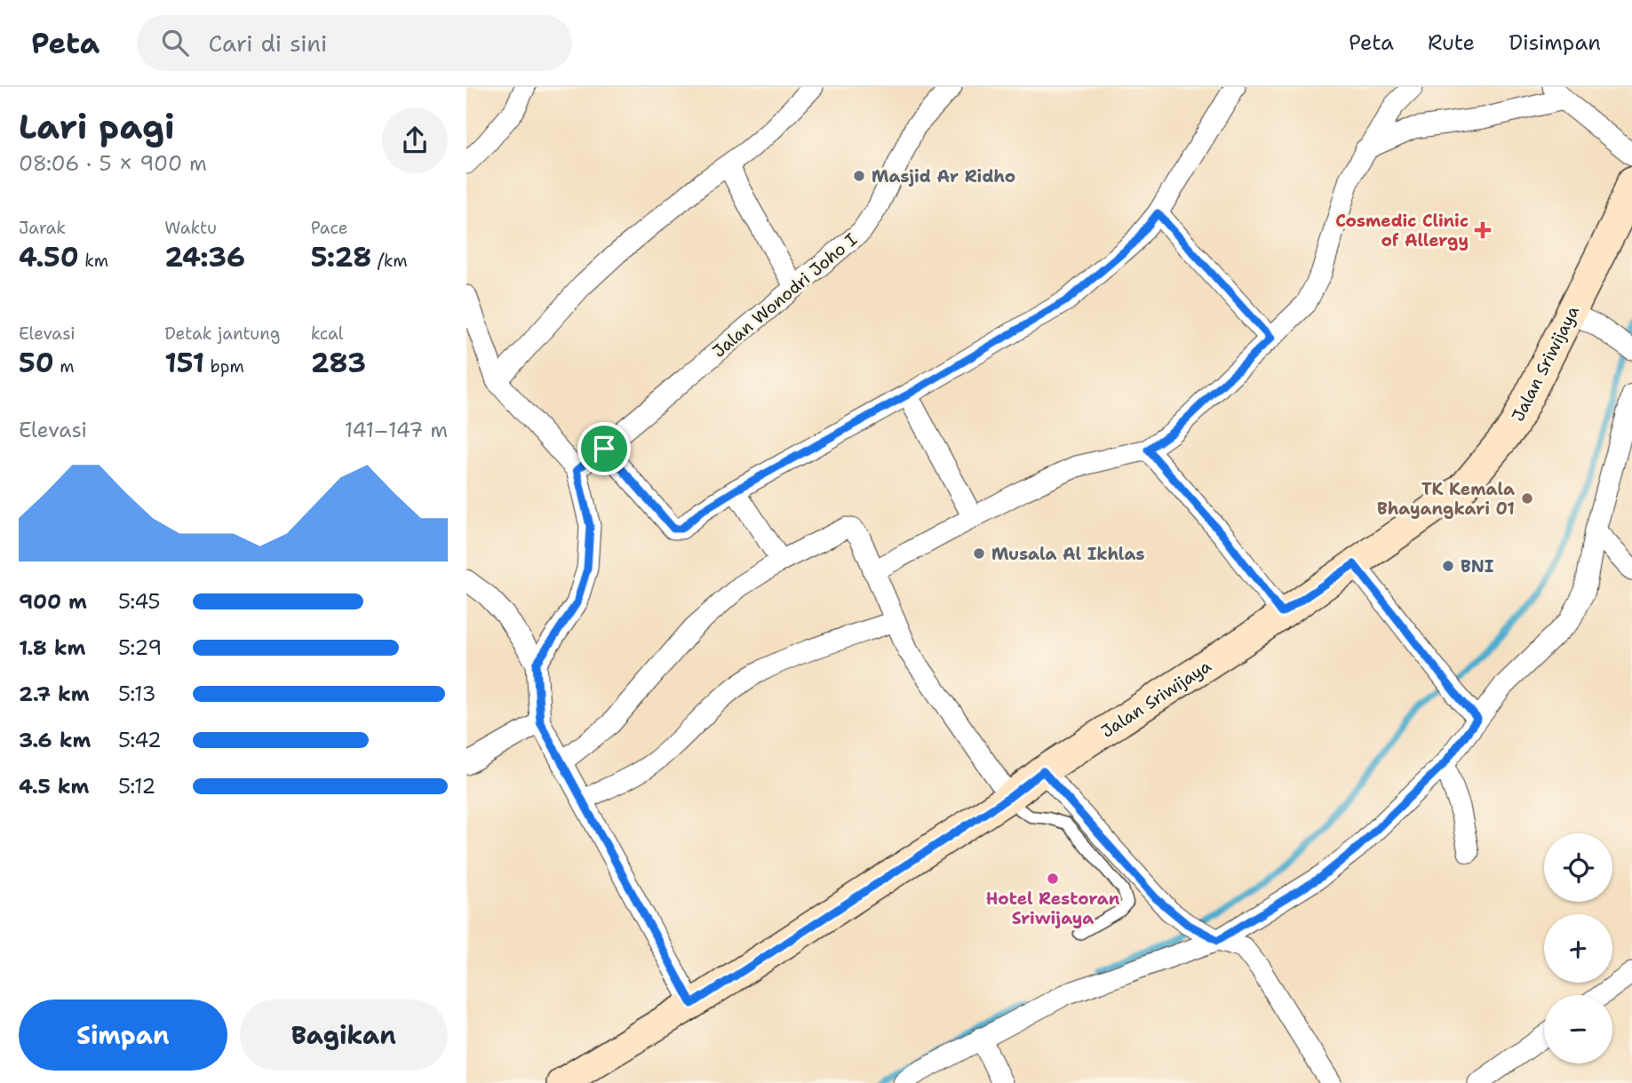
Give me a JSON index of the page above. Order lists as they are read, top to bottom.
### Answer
{
  "streets": {
    "main road": ["Jalan Sriwijaya"],
    "street": ["Jalan Wonodri Joho I"]
  },
  "places": {
    "other": [
      "Masjid Ar Ridho",
      "TK Kemala Bhayangkari 01",
      "Musala Al Ikhlas",
      "BNI",
      "Hotel Restoran Sriwijaya"
    ],
    "health": ["Cosmedic Clinic of Allergy"]
  },
  "page": {
    "header": "Peta",
    "search": "Cari di sini",
    "nav": ["Peta", "Rute", "Disimpan"],
    "heading": ["Lari pagi", "08:06 · 5 × 900 m"],
    "stats": [
      ["Jarak", "4.50 km"],
      ["Waktu", "24:36"],
      ["Pace", "5:28 /km"],
      ["Elevasi", "50 m"],
      ["Detak jantung", "151 bpm"],
      ["kcal", "283"]
    ],
    "chart": ["Elevasi", "141–147 m"],
    "list": [
      {
        "name": "900 m",
        "note": "5:45"
      },
      {
        "name": "1.8 km",
        "note": "5:29"
      },
      {
        "name": "2.7 km",
        "note": "5:13"
      },
      {
        "name": "3.6 km",
        "note": "5:42"
      },
      {
        "name": "4.5 km",
        "note": "5:12"
      }
    ],
    "map_buttons": ["+", "−"],
    "buttons": ["Simpan", "Bagikan"]
  }
}
